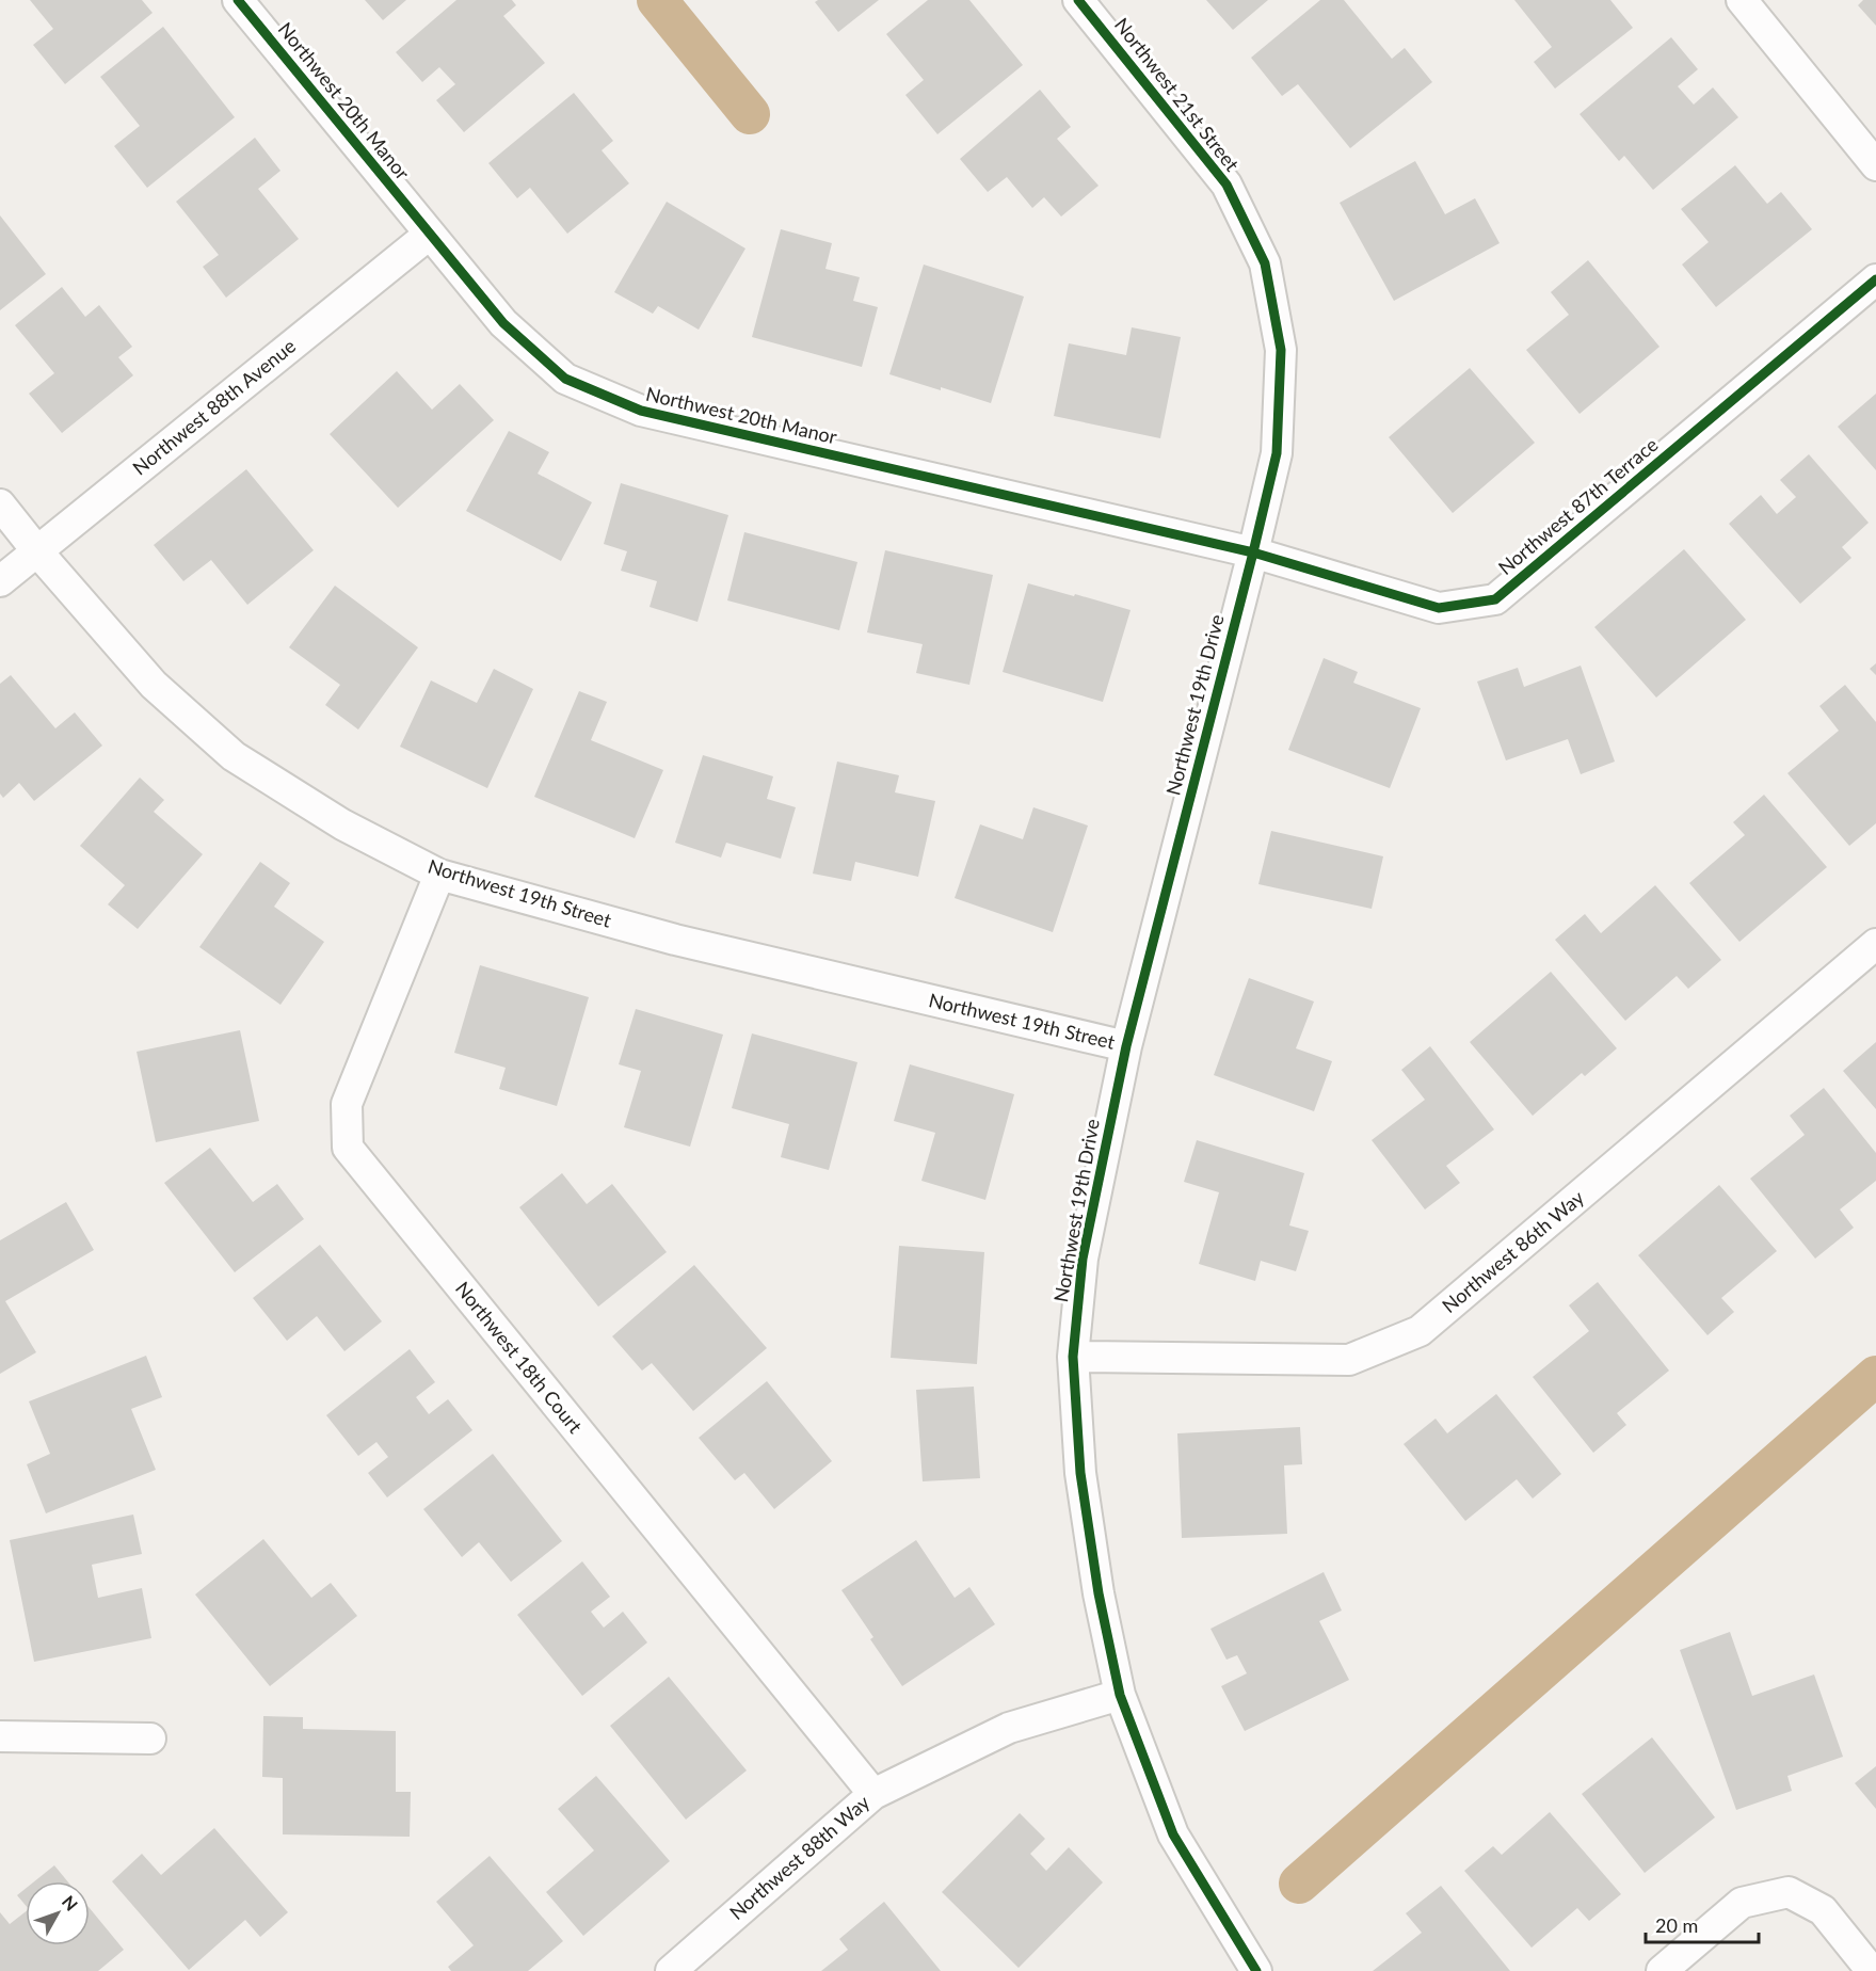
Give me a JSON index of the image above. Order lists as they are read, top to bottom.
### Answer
{
  "streets": {
    "street": [
      "Northwest 21st Street",
      "Northwest 20th Manor",
      "Northwest 88th Avenue",
      "Northwest 87th Terrace",
      "Northwest 19th Drive",
      "Northwest 19th Street",
      "Northwest 86th Way",
      "Northwest 18th Court",
      "Northwest 88th Way"
    ]
  },
  "crossings": [
    ["Northwest 21st Street", "Northwest 20th Manor"],
    ["Northwest 21st Street", "Northwest 87th Terrace"],
    ["Northwest 21st Street", "Northwest 19th Drive"],
    ["Northwest 20th Manor", "Northwest 88th Avenue"],
    ["Northwest 20th Manor", "Northwest 87th Terrace"],
    ["Northwest 20th Manor", "Northwest 19th Drive"],
    ["Northwest 88th Avenue", "Northwest 19th Street"],
    ["Northwest 87th Terrace", "Northwest 19th Drive"],
    ["Northwest 19th Drive", "Northwest 19th Street"],
    ["Northwest 19th Drive", "Northwest 86th Way"],
    ["Northwest 19th Drive", "Northwest 88th Way"],
    ["Northwest 19th Street", "Northwest 18th Court"],
    ["Northwest 18th Court", "Northwest 88th Way"]
  ],
  "scale_bar": "20 m",
  "north": "top right"
}
